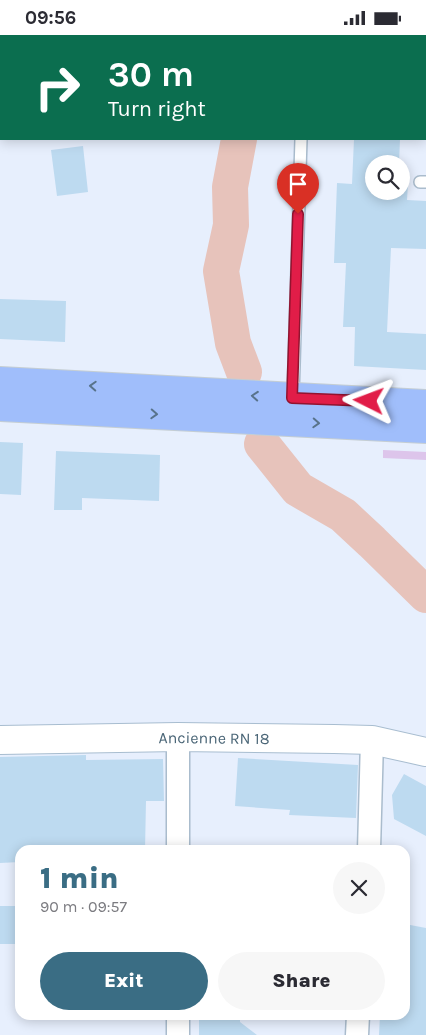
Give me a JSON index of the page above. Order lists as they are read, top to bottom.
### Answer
{
  "streets": {
    "main road": ["Ancienne RN 18"]
  },
  "page": {
    "status": "09:56",
    "turn": ["30 m", "Turn right"],
    "heading": ["1 min", "90 m · 09:57"],
    "buttons": ["Exit", "Share"]
  }
}
